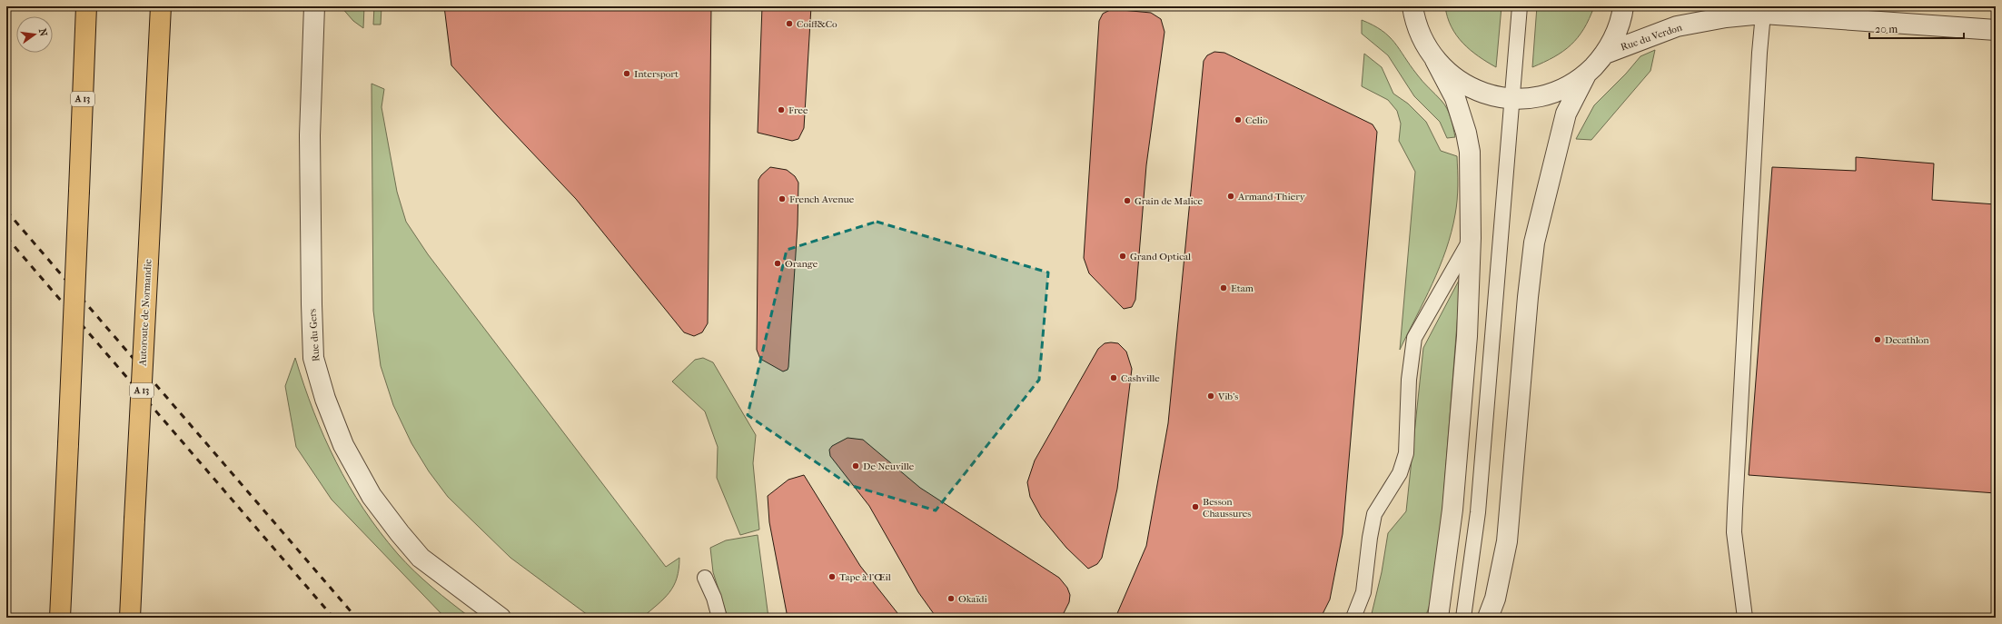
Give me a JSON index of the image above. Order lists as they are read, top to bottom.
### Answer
{
  "streets": {
    "highway": ["A 13", "Autoroute de Normandie"],
    "street": ["Rue du Verdon", "Rue du Gers"]
  },
  "places": [
    "Coiff&Co",
    "Intersport",
    "Free",
    "Celio",
    "Armand Thiery",
    "French Avenue",
    "Grain de Malice",
    "Grand Optical",
    "Orange",
    "Etam",
    "Decathlon",
    "Cashville",
    "Vib's",
    "De Neuville",
    "Besson Chaussures",
    "Tape à l'Œil",
    "Okaïdi"
  ],
  "scale_bar": "20 m",
  "north": "right"
}
